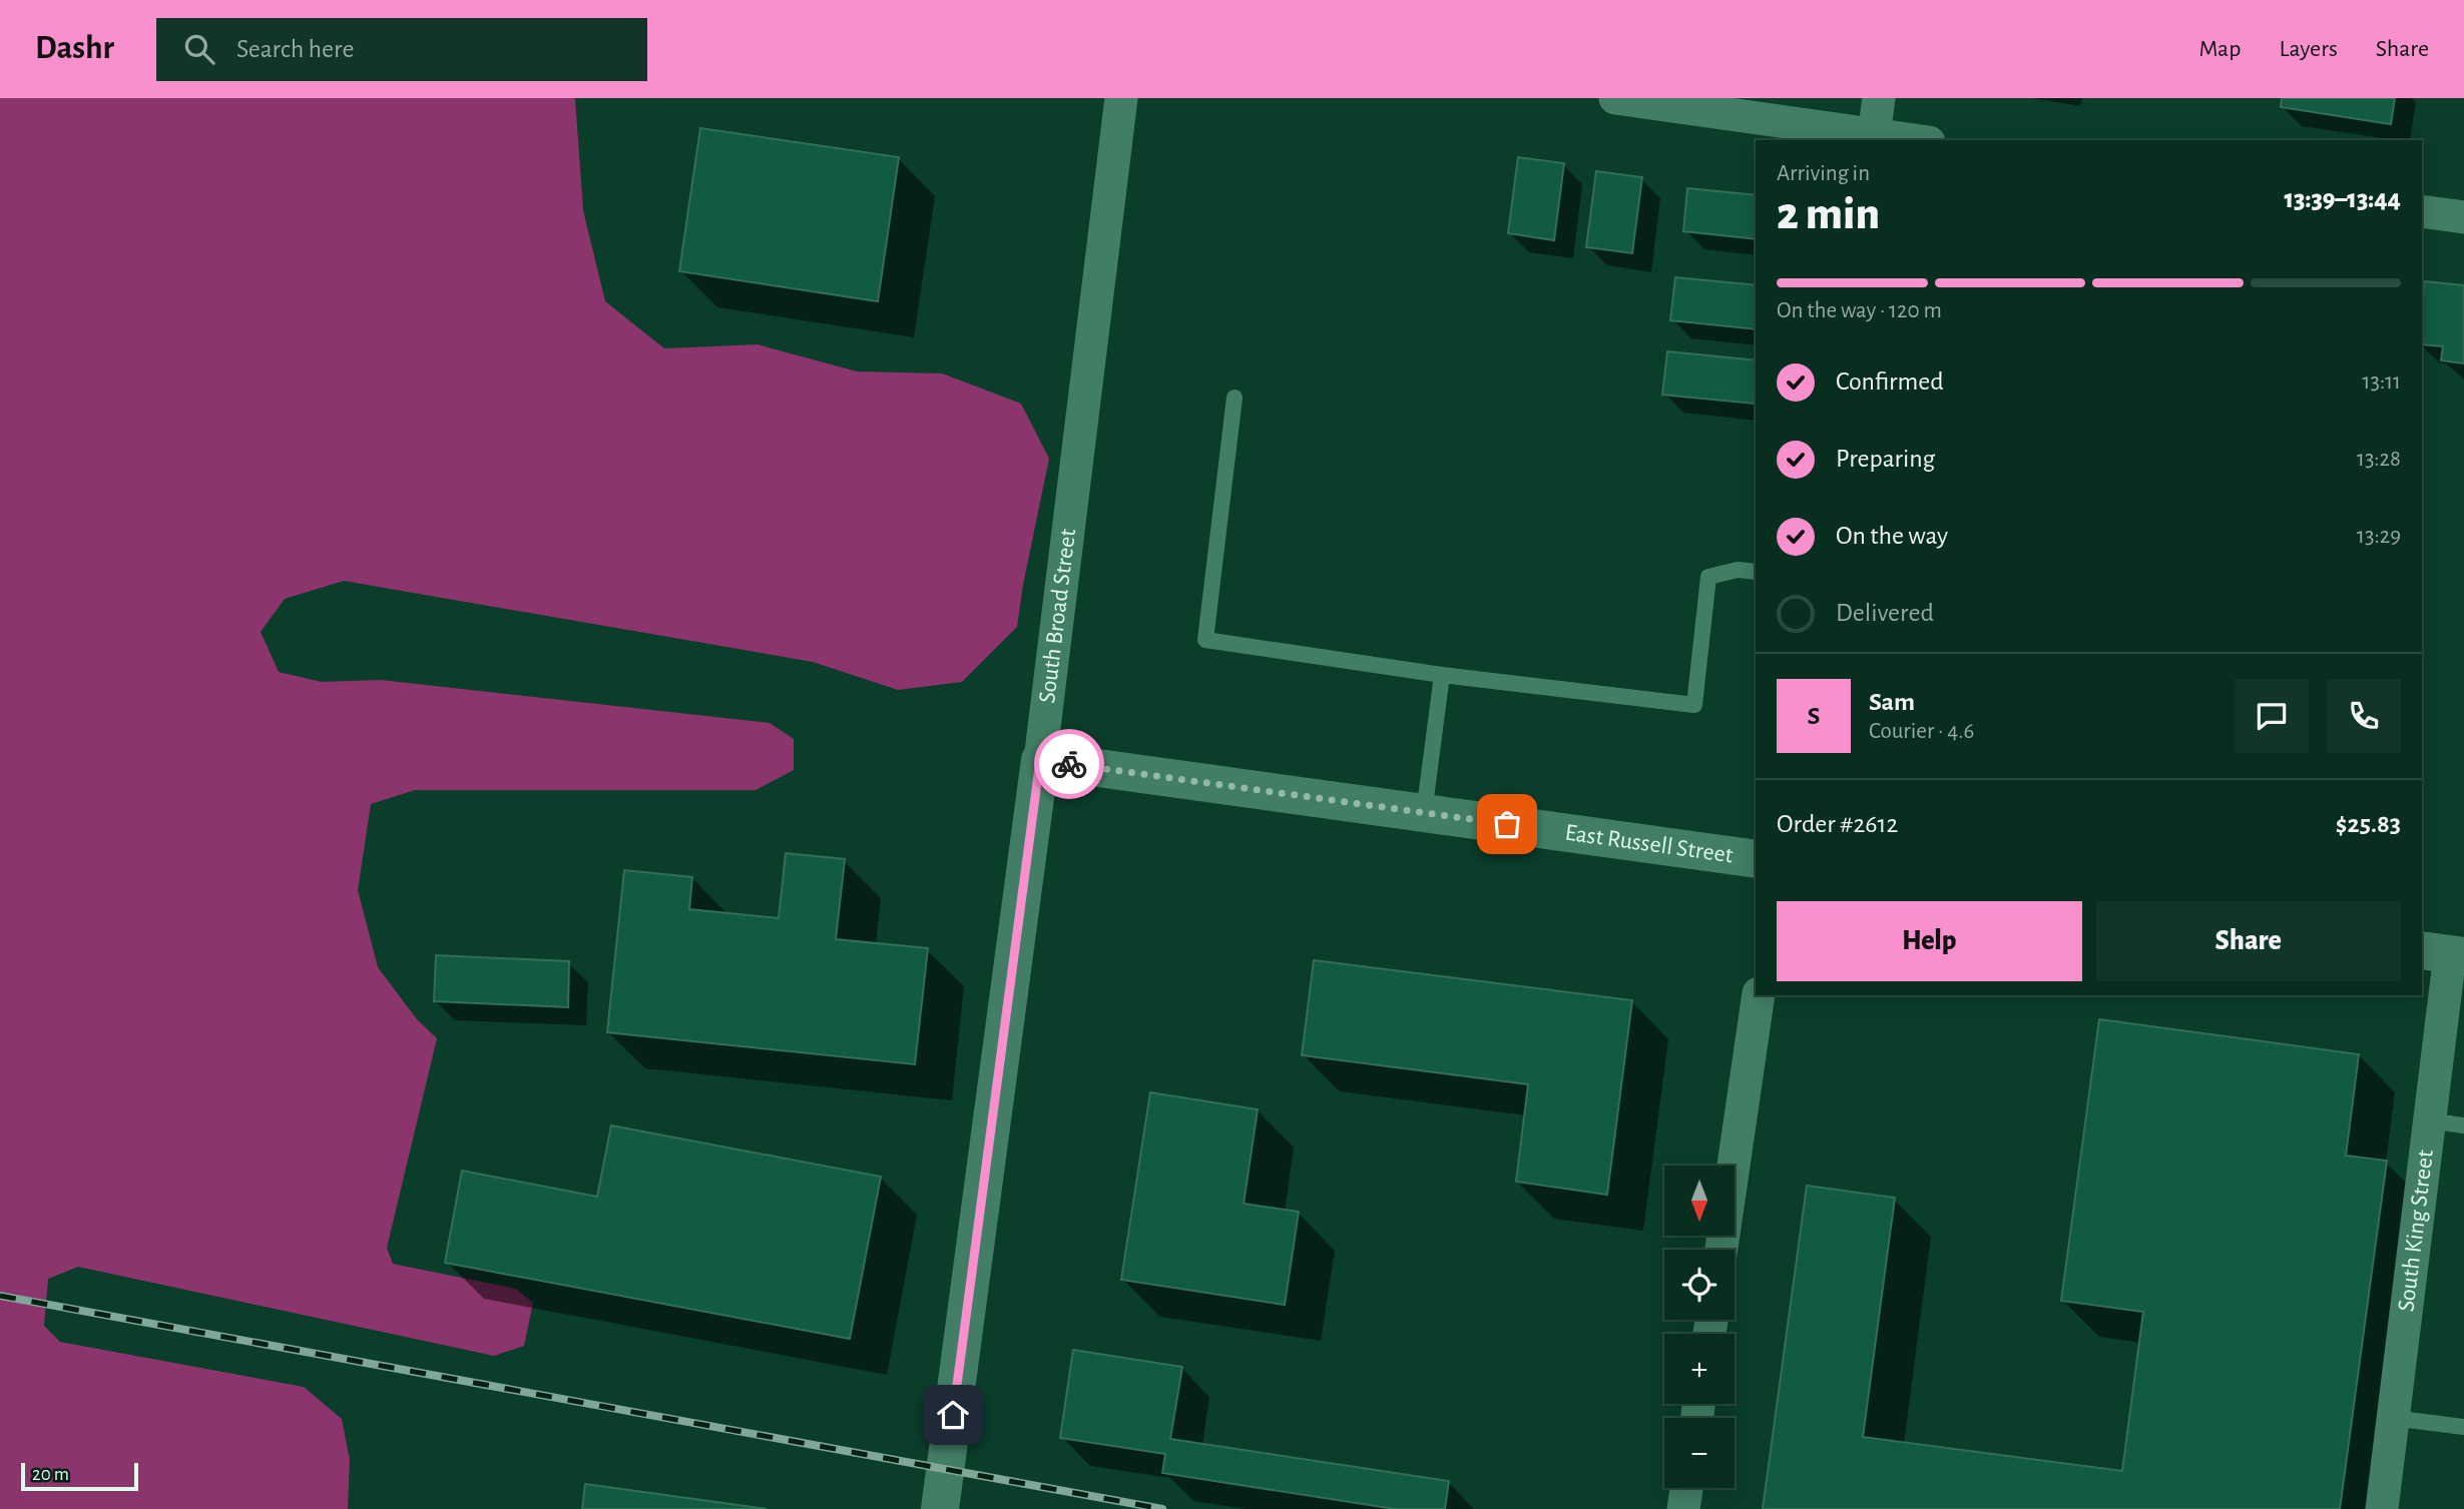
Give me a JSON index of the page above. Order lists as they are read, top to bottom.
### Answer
{
  "streets": {
    "street": ["South Broad Street", "East Russell Street", "South King Street"]
  },
  "crossings": [
    ["South Broad Street", "East Russell Street"]
  ],
  "scale_bar": "20 m",
  "north": "bottom",
  "page": {
    "header": "Dashr",
    "search": "Search here",
    "nav": ["Map", "Layers", "Share"],
    "heading": ["2 min", "Arriving in", "13:39–13:44"],
    "panel": [
      "Sam",
      "Courier · 4.6",
      "Order #2612",
      "$25.83"
    ],
    "bar": "On the way · 120 m",
    "list": [
      ["Confirmed", "13:11"],
      ["Preparing", "13:28"],
      ["On the way", "13:29"],
      "Delivered"
    ],
    "round": "S",
    "buttons": ["Help", "Share"],
    "map_buttons": ["+", "−"],
    "scale": "20 m"
  }
}
